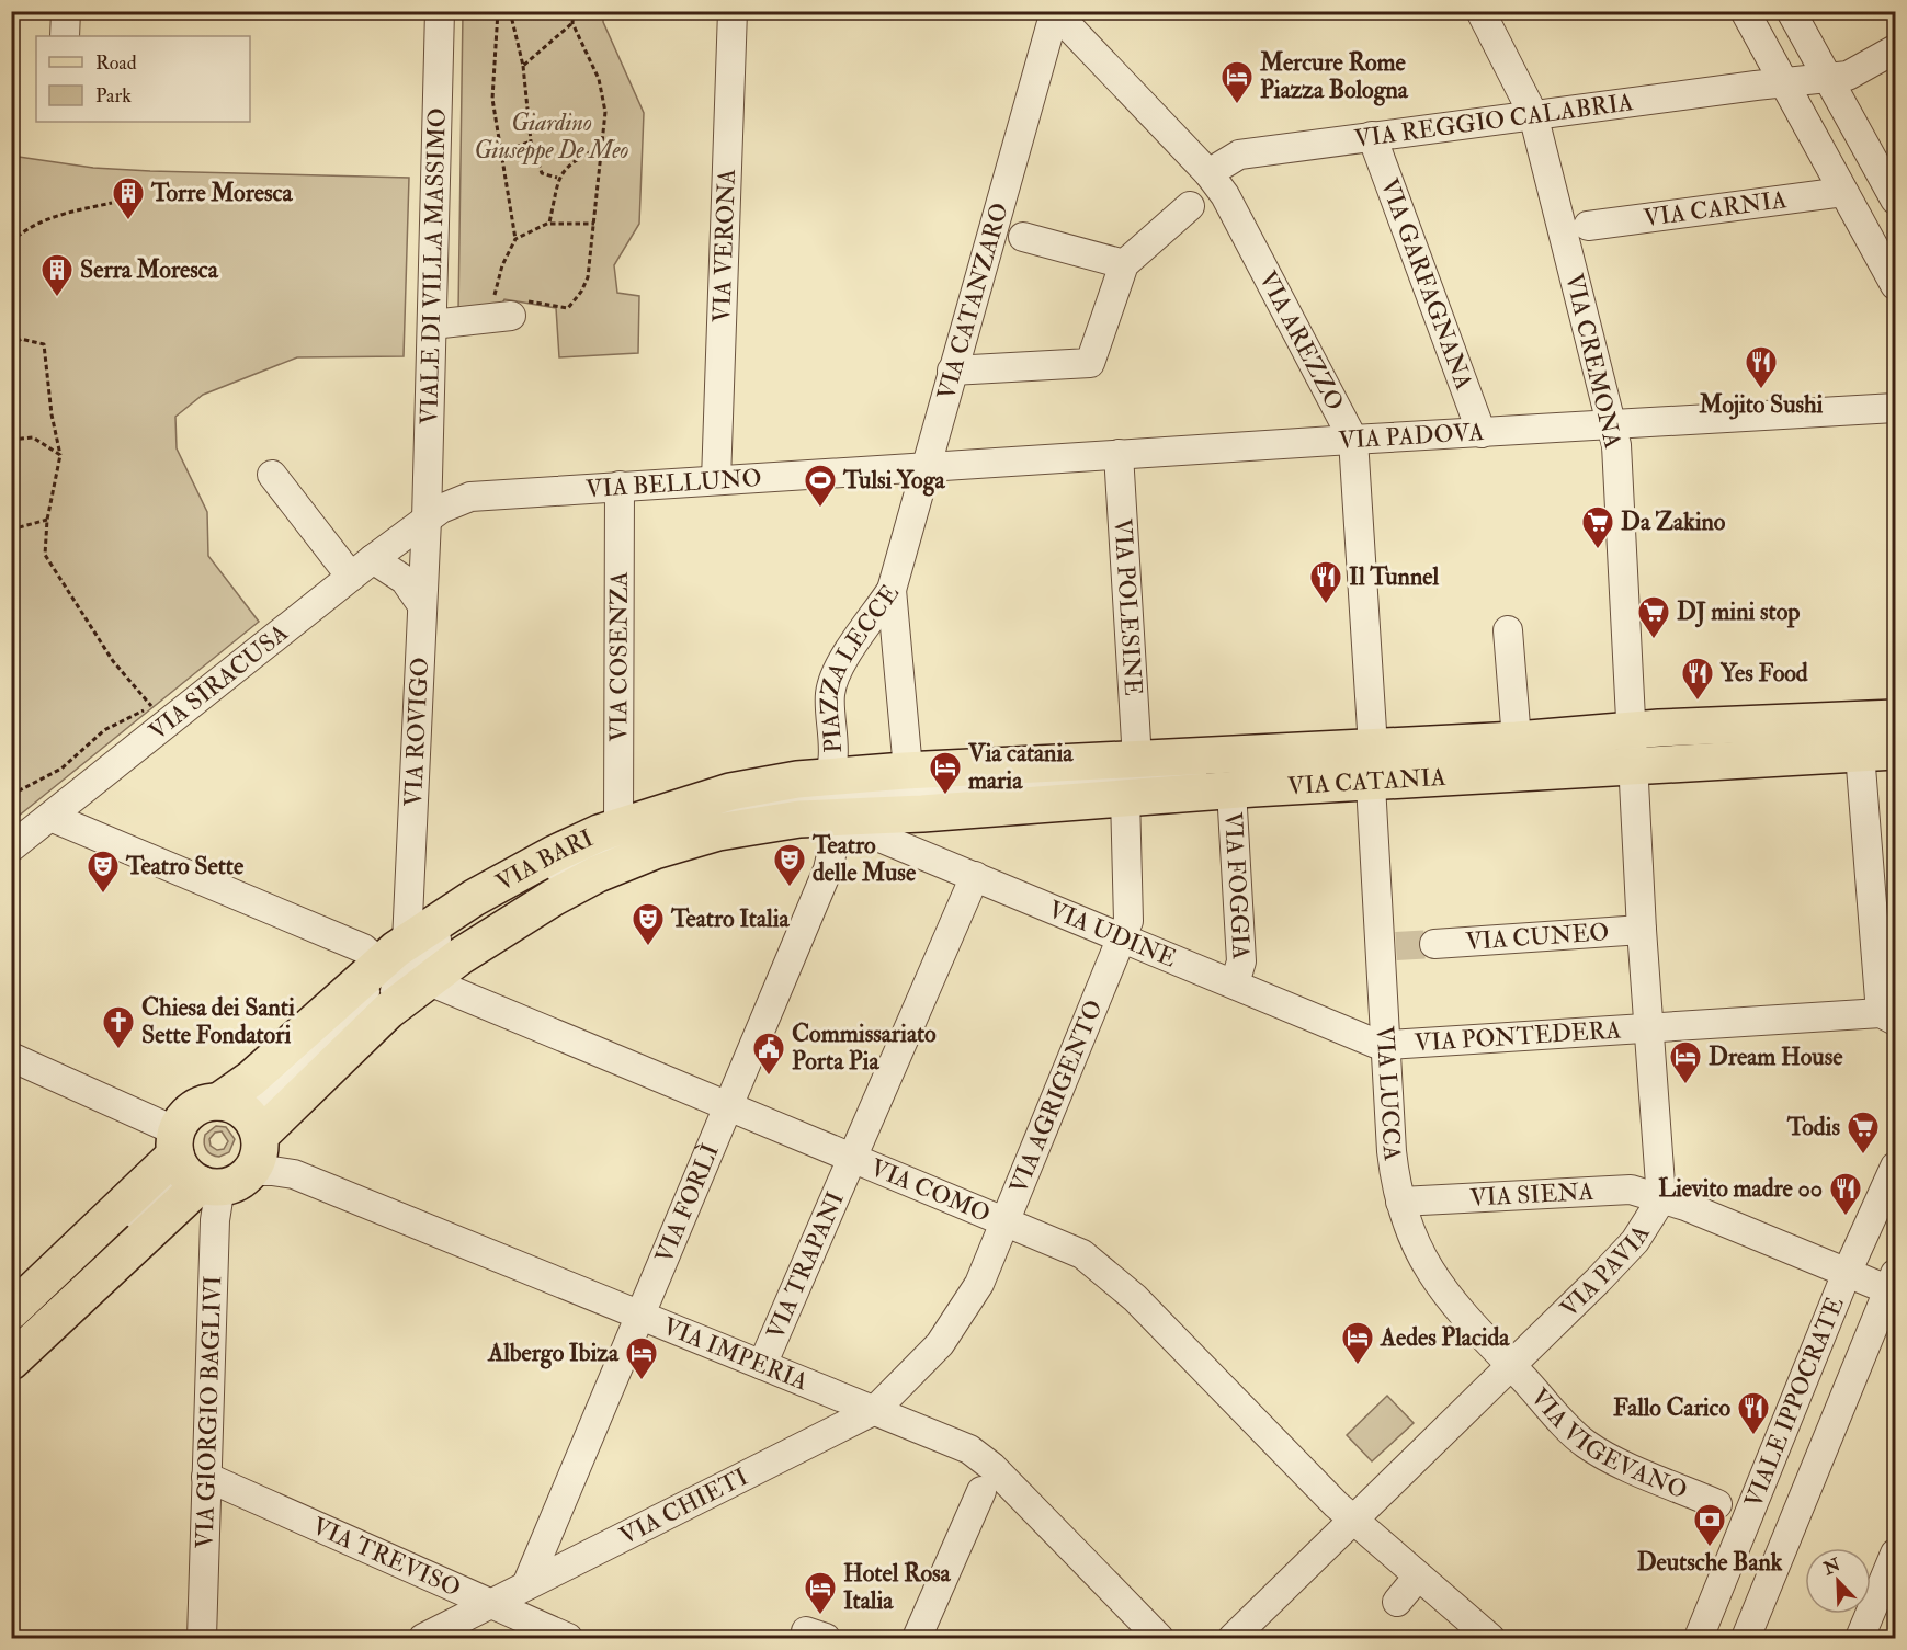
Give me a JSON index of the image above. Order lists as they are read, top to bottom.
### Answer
{
  "streets": {
    "main road": ["VIA CATANIA", "VIA BARI"],
    "street": [
      "VIA REGGIO CALABRIA",
      "VIA CARNIA",
      "VIA VERONA",
      "VIALE DI VILLA MASSIMO",
      "VIA GARFAGNANA",
      "VIA CATANZARO",
      "VIA AREZZO",
      "VIA CREMONA",
      "VIA PADOVA",
      "VIA BELLUNO",
      "VIA POLESINE",
      "VIA COSENZA",
      "VIA SIRACUSA",
      "PIAZZA LECCE",
      "VIA ROVIGO",
      "VIA FOGGIA",
      "VIA UDINE",
      "VIA CUNEO",
      "VIA PONTEDERA",
      "VIA LUCCA",
      "VIA AGRIGENTO",
      "VIA COMO",
      "VIA SIENA",
      "VIA FORLÌ",
      "VIA TRAPANI",
      "VIA PAVIA",
      "VIA IMPERIA",
      "VIALE IPPOCRATE",
      "VIA GIORGIO BAGLIVI",
      "VIA VIGEVANO",
      "VIA CHIETI",
      "VIA TREVISO"
    ]
  },
  "crossings": [
    ["VIA REGGIO CALABRIA", "VIA GARFAGNANA"],
    ["VIA REGGIO CALABRIA", "VIA AREZZO"],
    ["VIA REGGIO CALABRIA", "VIA CREMONA"],
    ["VIA VERONA", "VIA BELLUNO"],
    ["VIALE DI VILLA MASSIMO", "VIA BELLUNO"],
    ["VIALE DI VILLA MASSIMO", "VIA SIRACUSA"],
    ["VIALE DI VILLA MASSIMO", "VIA ROVIGO"],
    ["VIA GARFAGNANA", "VIA PADOVA"],
    ["VIA CATANZARO", "VIA AREZZO"],
    ["VIA CATANZARO", "VIA PADOVA"],
    ["VIA CATANZARO", "VIA BELLUNO"],
    ["VIA CATANZARO", "PIAZZA LECCE"],
    ["VIA AREZZO", "VIA PADOVA"],
    ["VIA AREZZO", "VIA CATANIA"],
    ["VIA AREZZO", "VIA LUCCA"],
    ["VIA CREMONA", "VIA PADOVA"],
    ["VIA CREMONA", "VIA CATANIA"],
    ["VIA CREMONA", "VIA PAVIA"],
    ["VIA PADOVA", "VIA BELLUNO"],
    ["VIA PADOVA", "VIA POLESINE"],
    ["VIA BELLUNO", "VIA COSENZA"],
    ["VIA BELLUNO", "VIA SIRACUSA"],
    ["VIA BELLUNO", "VIA ROVIGO"],
    ["VIA POLESINE", "VIA CATANIA"],
    ["VIA COSENZA", "VIA BARI"],
    ["VIA SIRACUSA", "VIA ROVIGO"],
    ["VIA SIRACUSA", "VIA COMO"],
    ["PIAZZA LECCE", "VIA CATANIA"],
    ["PIAZZA LECCE", "VIA BARI"],
    ["VIA ROVIGO", "VIA BARI"],
    ["VIA ROVIGO", "VIA COMO"],
    ["VIA CATANIA", "VIA BARI"],
    ["VIA CATANIA", "VIA FOGGIA"],
    ["VIA CATANIA", "VIA UDINE"],
    ["VIA CATANIA", "VIA LUCCA"],
    ["VIA CATANIA", "VIA AGRIGENTO"],
    ["VIA CATANIA", "VIA FORLÌ"],
    ["VIA CATANIA", "VIA PAVIA"],
    ["VIA BARI", "VIA UDINE"],
    ["VIA BARI", "VIA COMO"],
    ["VIA BARI", "VIA FORLÌ"],
    ["VIA BARI", "VIA IMPERIA"],
    ["VIA BARI", "VIA GIORGIO BAGLIVI"],
    ["VIA FOGGIA", "VIA UDINE"],
    ["VIA UDINE", "VIA PONTEDERA"],
    ["VIA UDINE", "VIA LUCCA"],
    ["VIA UDINE", "VIA AGRIGENTO"],
    ["VIA UDINE", "VIA FORLÌ"],
    ["VIA UDINE", "VIA TRAPANI"],
    ["VIA CUNEO", "VIA PAVIA"],
    ["VIA PONTEDERA", "VIA LUCCA"],
    ["VIA PONTEDERA", "VIA PAVIA"],
    ["VIA LUCCA", "VIA SIENA"],
    ["VIA LUCCA", "VIA PAVIA"],
    ["VIA LUCCA", "VIA VIGEVANO"],
    ["VIA AGRIGENTO", "VIA COMO"],
    ["VIA AGRIGENTO", "VIA IMPERIA"],
    ["VIA AGRIGENTO", "VIA CHIETI"],
    ["VIA COMO", "VIA FORLÌ"],
    ["VIA COMO", "VIA TRAPANI"],
    ["VIA COMO", "VIA PAVIA"],
    ["VIA SIENA", "VIA PAVIA"],
    ["VIA SIENA", "VIALE IPPOCRATE"],
    ["VIA FORLÌ", "VIA IMPERIA"],
    ["VIA FORLÌ", "VIA CHIETI"],
    ["VIA TRAPANI", "VIA IMPERIA"],
    ["VIA PAVIA", "VIA VIGEVANO"],
    ["VIA IMPERIA", "VIA GIORGIO BAGLIVI"],
    ["VIA IMPERIA", "VIA CHIETI"],
    ["VIA GIORGIO BAGLIVI", "VIA TREVISO"],
    ["VIA CHIETI", "VIA TREVISO"]
  ],
  "parks": ["Giardino Giuseppe De Meo"],
  "places": {
    "hotel": [
      "Mercure Rome Piazza Bologna",
      "Via catania maria",
      "Dream House",
      "Aedes Placida",
      "Albergo Ibiza",
      "Hotel Rosa Italia"
    ],
    "building": ["Torre Moresca", "Serra Moresca"],
    "restaurant": [
      "Mojito Sushi",
      "Il Tunnel",
      "Yes Food",
      "Lievito madre 00",
      "Fallo Carico"
    ],
    "sports": ["Tulsi Yoga"],
    "supermarket": ["Da Zakino", "DJ mini stop", "Todis"],
    "theatre": ["Teatro delle Muse", "Teatro Sette", "Teatro Italia"],
    "church": ["Chiesa dei Santi Sette Fondatori"],
    "public building": ["Commissariato Porta Pia"],
    "bank": ["Deutsche Bank"]
  },
  "legend": ["Road", "Park"],
  "north": "top left"
}
